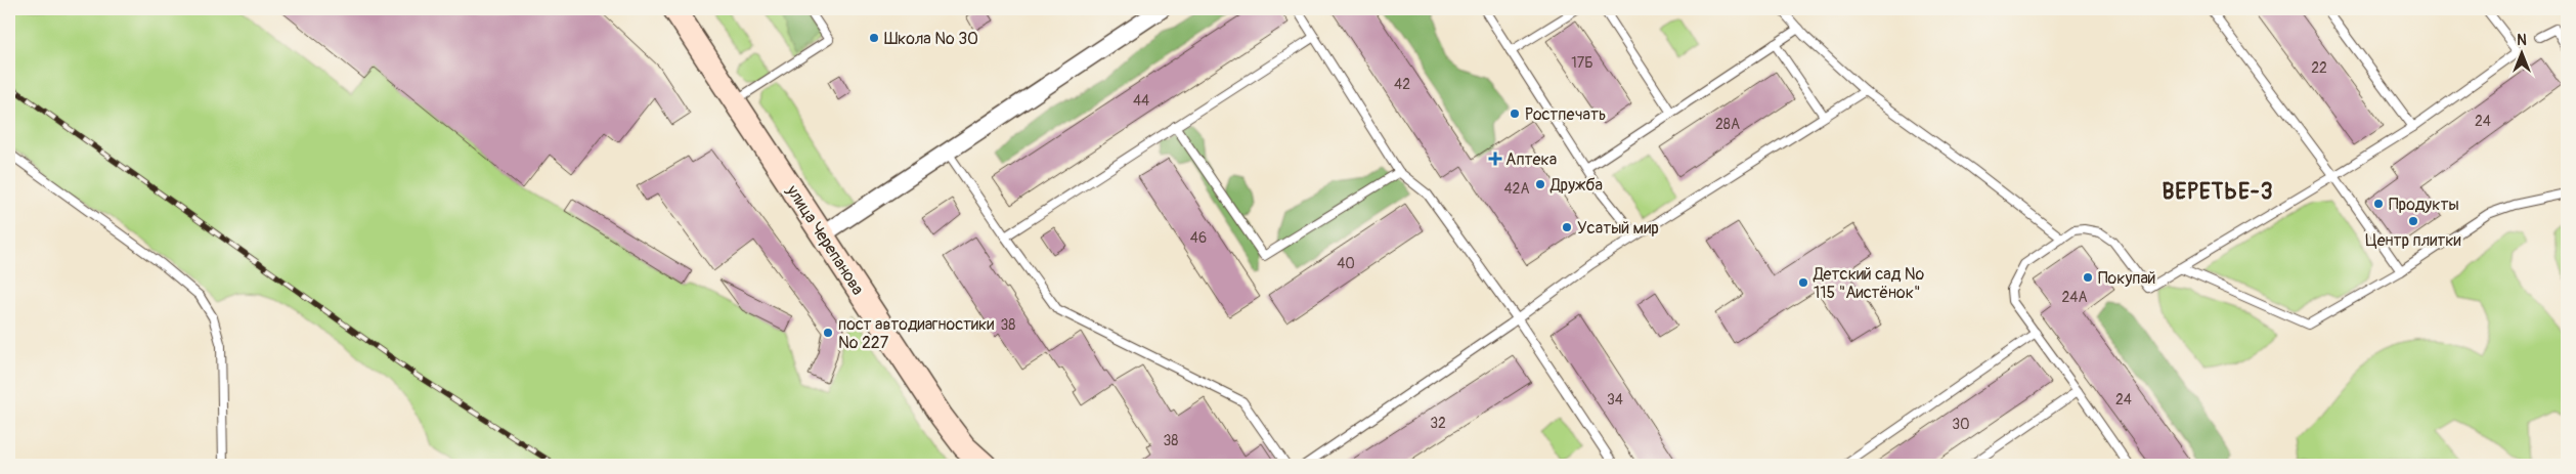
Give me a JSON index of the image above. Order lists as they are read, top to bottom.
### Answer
{
  "streets": {
    "main road": ["улица Черепанова"]
  },
  "districts": ["ВЕРЕТЬЕ-3"],
  "places": {
    "other": [
      "Школа № 30",
      "Ростпечать",
      "Дружба",
      "Продукты",
      "Центр плитки",
      "Усатый мир",
      "Покупай",
      "Детский сад № 115 \"Аистёнок\"",
      "пост автодиагностики № 227"
    ],
    "health": ["Аптека"]
  },
  "house_numbers": [
    "17Б",
    "22",
    "42",
    "44",
    "24",
    "28А",
    "42А",
    "46",
    "40",
    "24А",
    "38",
    "34",
    "24",
    "32",
    "30",
    "38"
  ],
  "north": "top"
}
